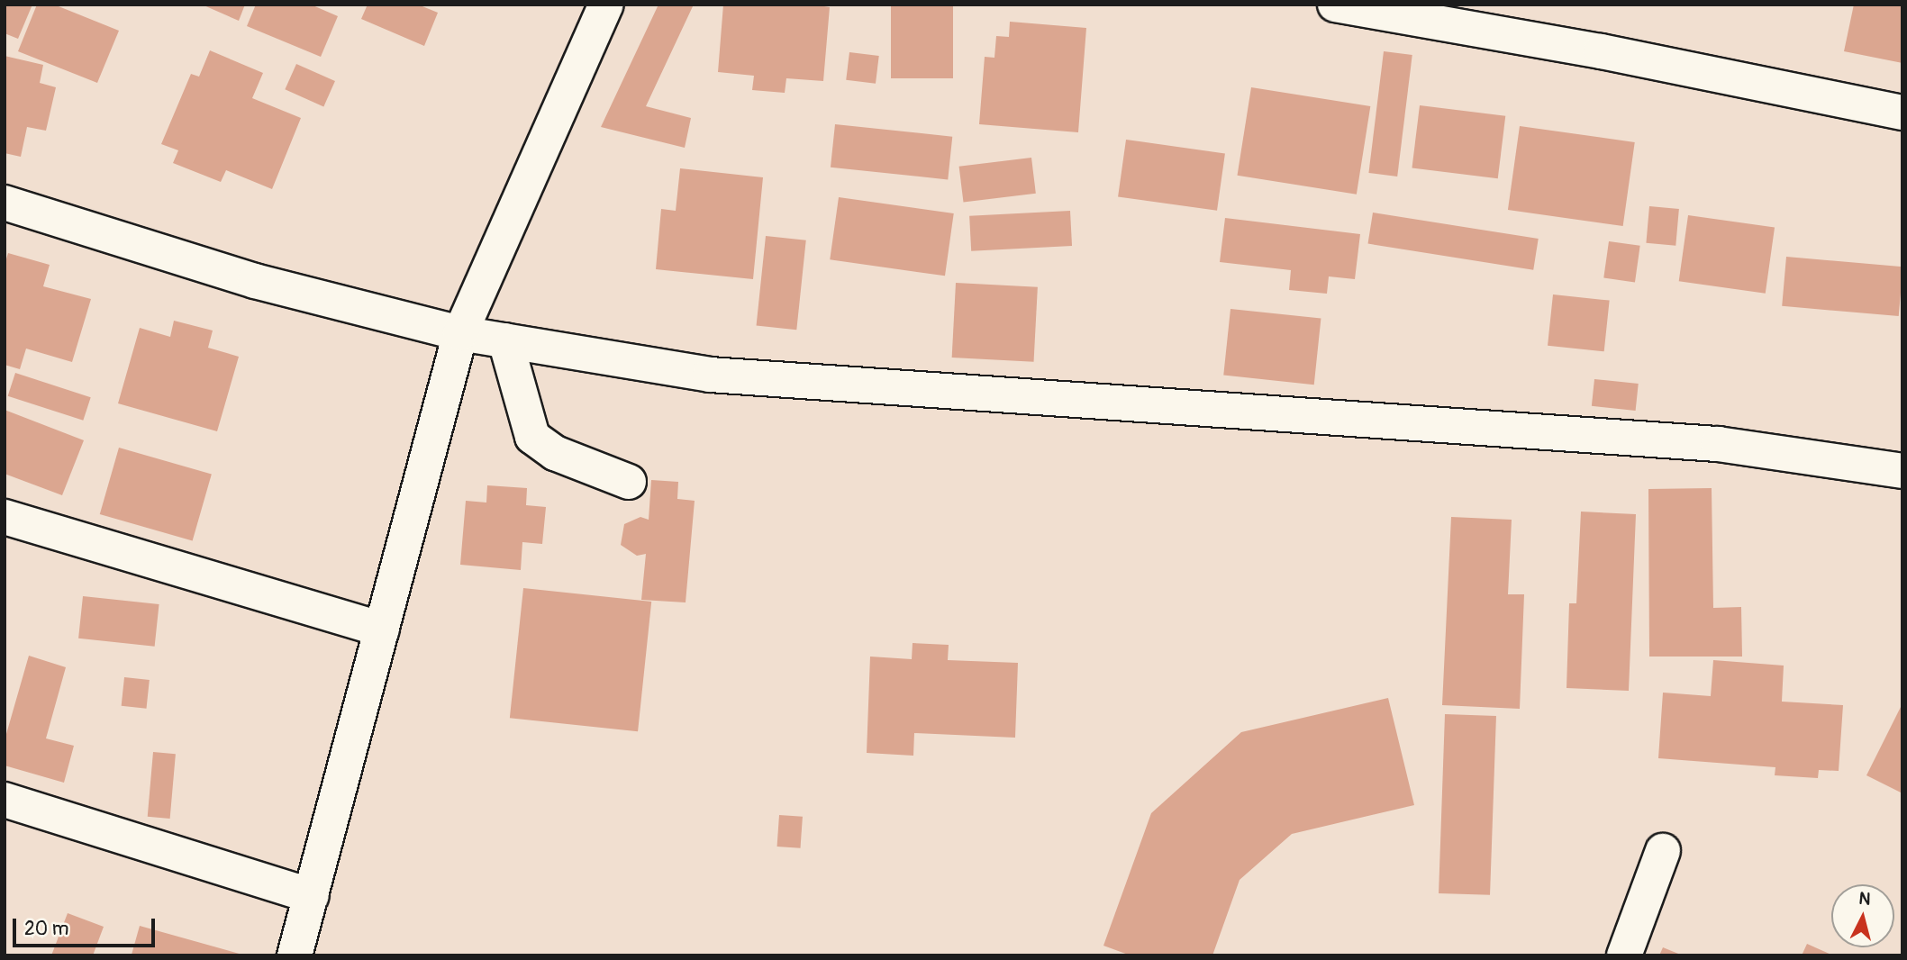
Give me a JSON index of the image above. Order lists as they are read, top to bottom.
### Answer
{
  "scale_bar": "20 m",
  "north": "top"
}
